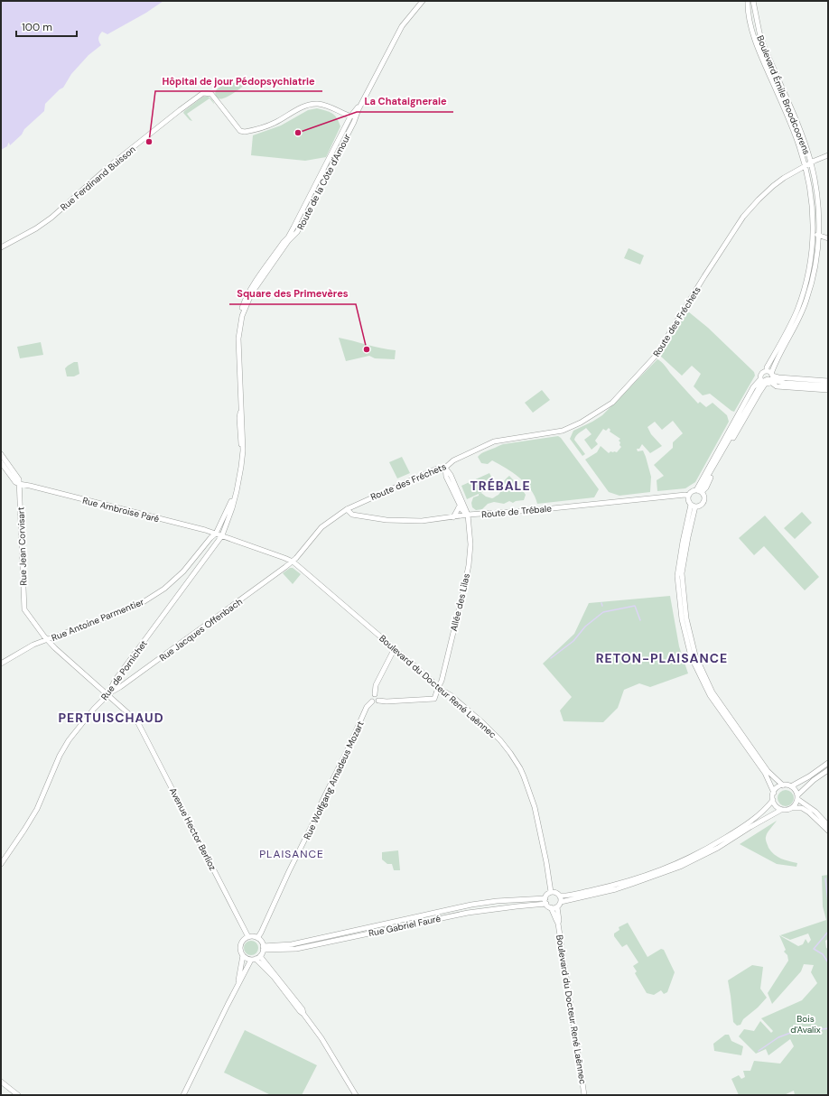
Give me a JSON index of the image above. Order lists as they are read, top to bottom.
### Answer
{
  "streets": {
    "street": [
      "Boulevard Émile Broodcoorens",
      "Rue Ferdinand Buisson",
      "Route de la Côte d'Amour",
      "Route des Fréchets",
      "Rue Ambroise Paré",
      "Route de Trébale",
      "Rue Jean Corvisart",
      "Allée des Lilas",
      "Rue Antoine Parmentier",
      "Rue Jacques Offenbach",
      "Rue de Pornichet",
      "Boulevard du Docteur René Laënnec",
      "Rue Wolfgang Amadeus Mozart",
      "Avenue Hector Berlioz",
      "Rue Gabriel Fauré"
    ]
  },
  "crossings": [
    ["Boulevard Émile Broodcoorens", "Route des Fréchets"],
    ["Boulevard Émile Broodcoorens", "Route de Trébale"],
    ["Rue Ferdinand Buisson", "Route de la Côte d'Amour"],
    ["Route de la Côte d'Amour", "Rue Ambroise Paré"],
    ["Route de la Côte d'Amour", "Rue Antoine Parmentier"],
    ["Route de la Côte d'Amour", "Rue de Pornichet"],
    ["Route de la Côte d'Amour", "Boulevard du Docteur René Laënnec"],
    ["Route des Fréchets", "Route de Trébale"],
    ["Route des Fréchets", "Allée des Lilas"],
    ["Route des Fréchets", "Rue Jacques Offenbach"],
    ["Route des Fréchets", "Boulevard du Docteur René Laënnec"],
    ["Rue Ambroise Paré", "Rue Jean Corvisart"],
    ["Rue Ambroise Paré", "Rue Antoine Parmentier"],
    ["Rue Ambroise Paré", "Rue de Pornichet"],
    ["Rue Ambroise Paré", "Boulevard du Docteur René Laënnec"],
    ["Route de Trébale", "Allée des Lilas"],
    ["Rue Jean Corvisart", "Rue Antoine Parmentier"],
    ["Allée des Lilas", "Boulevard du Docteur René Laënnec"],
    ["Allée des Lilas", "Rue Wolfgang Amadeus Mozart"],
    ["Rue Jacques Offenbach", "Rue de Pornichet"],
    ["Rue Jacques Offenbach", "Boulevard du Docteur René Laënnec"],
    ["Rue Jacques Offenbach", "Avenue Hector Berlioz"],
    ["Rue de Pornichet", "Boulevard du Docteur René Laënnec"],
    ["Rue de Pornichet", "Avenue Hector Berlioz"],
    ["Boulevard du Docteur René Laënnec", "Rue Gabriel Fauré"],
    ["Rue Wolfgang Amadeus Mozart", "Avenue Hector Berlioz"],
    ["Rue Wolfgang Amadeus Mozart", "Rue Gabriel Fauré"],
    ["Avenue Hector Berlioz", "Rue Gabriel Fauré"]
  ],
  "districts": [
    "TRÉBALE",
    "RETON-PLAISANCE",
    "PERTUISCHAUD",
    "PLAISANCE"
  ],
  "parks": ["Bois d'Avalix"],
  "places": ["La Chataigneraie", "Hôpital de jour Pédopsychiatrie", "Square des Primevères"],
  "scale_bar": "100 m"
}
